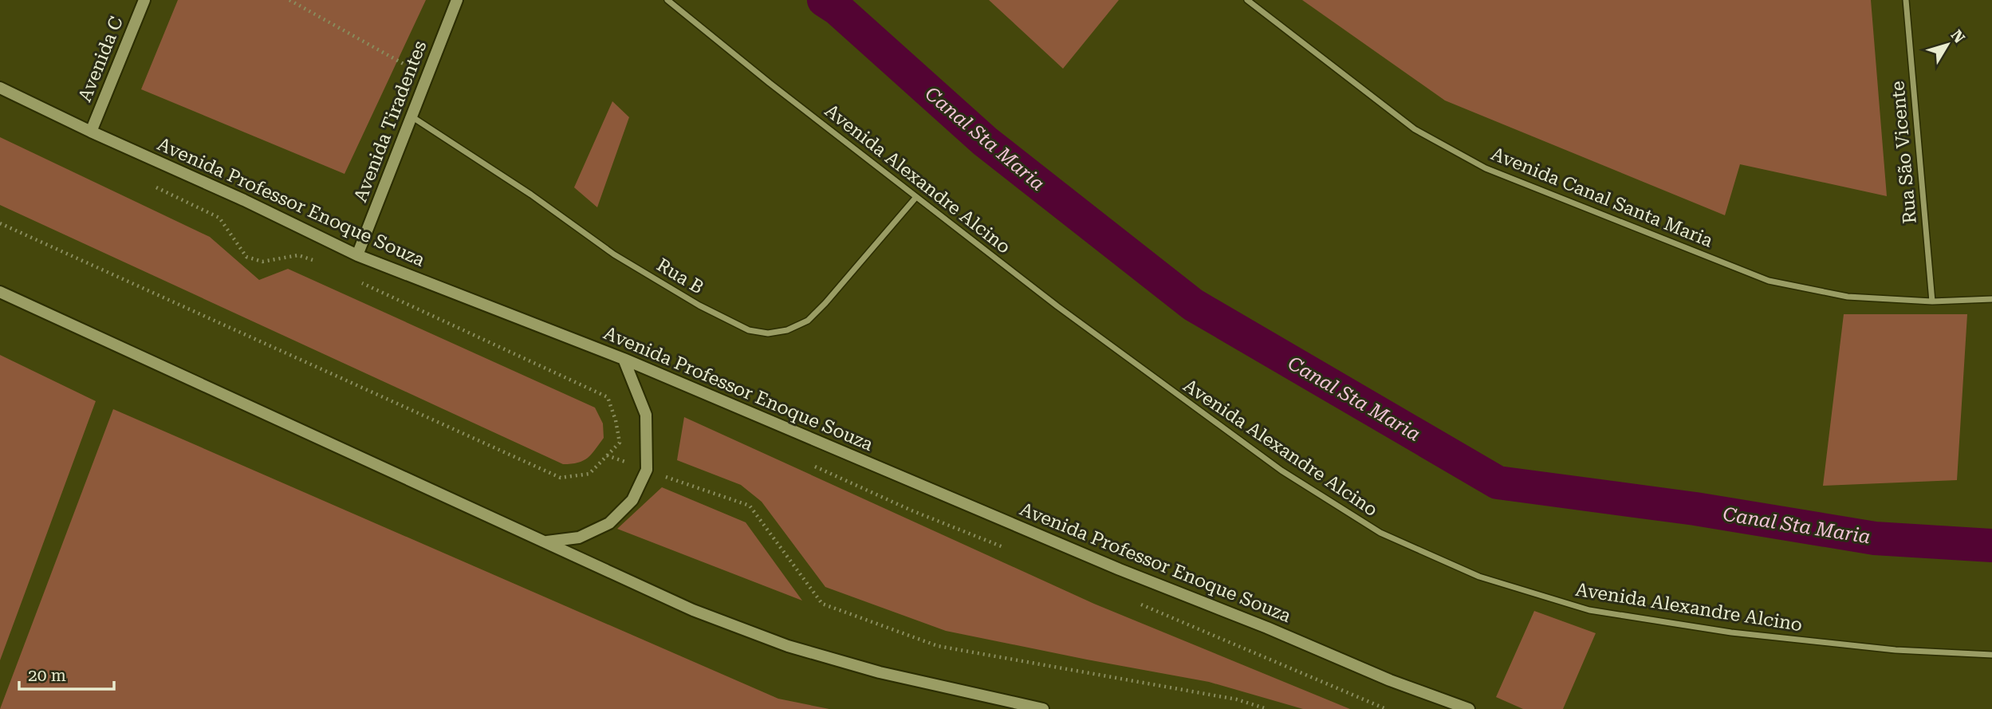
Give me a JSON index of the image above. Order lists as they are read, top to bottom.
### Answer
{
  "streets": {
    "main road": ["Avenida C", "Avenida Tiradentes", "Avenida Professor Enoque Souza"],
    "street": [
      "Rua São Vicente",
      "Avenida Alexandre Alcino",
      "Avenida Canal Santa Maria",
      "Rua B"
    ]
  },
  "crossings": [
    ["Avenida C", "Avenida Professor Enoque Souza"],
    ["Avenida Tiradentes", "Avenida Professor Enoque Souza"],
    ["Avenida Tiradentes", "Rua B"],
    ["Rua São Vicente", "Avenida Canal Santa Maria"],
    ["Avenida Alexandre Alcino", "Rua B"]
  ],
  "water": ["Canal Sta Maria"],
  "scale_bar": "20 m",
  "north": "top right"
}
